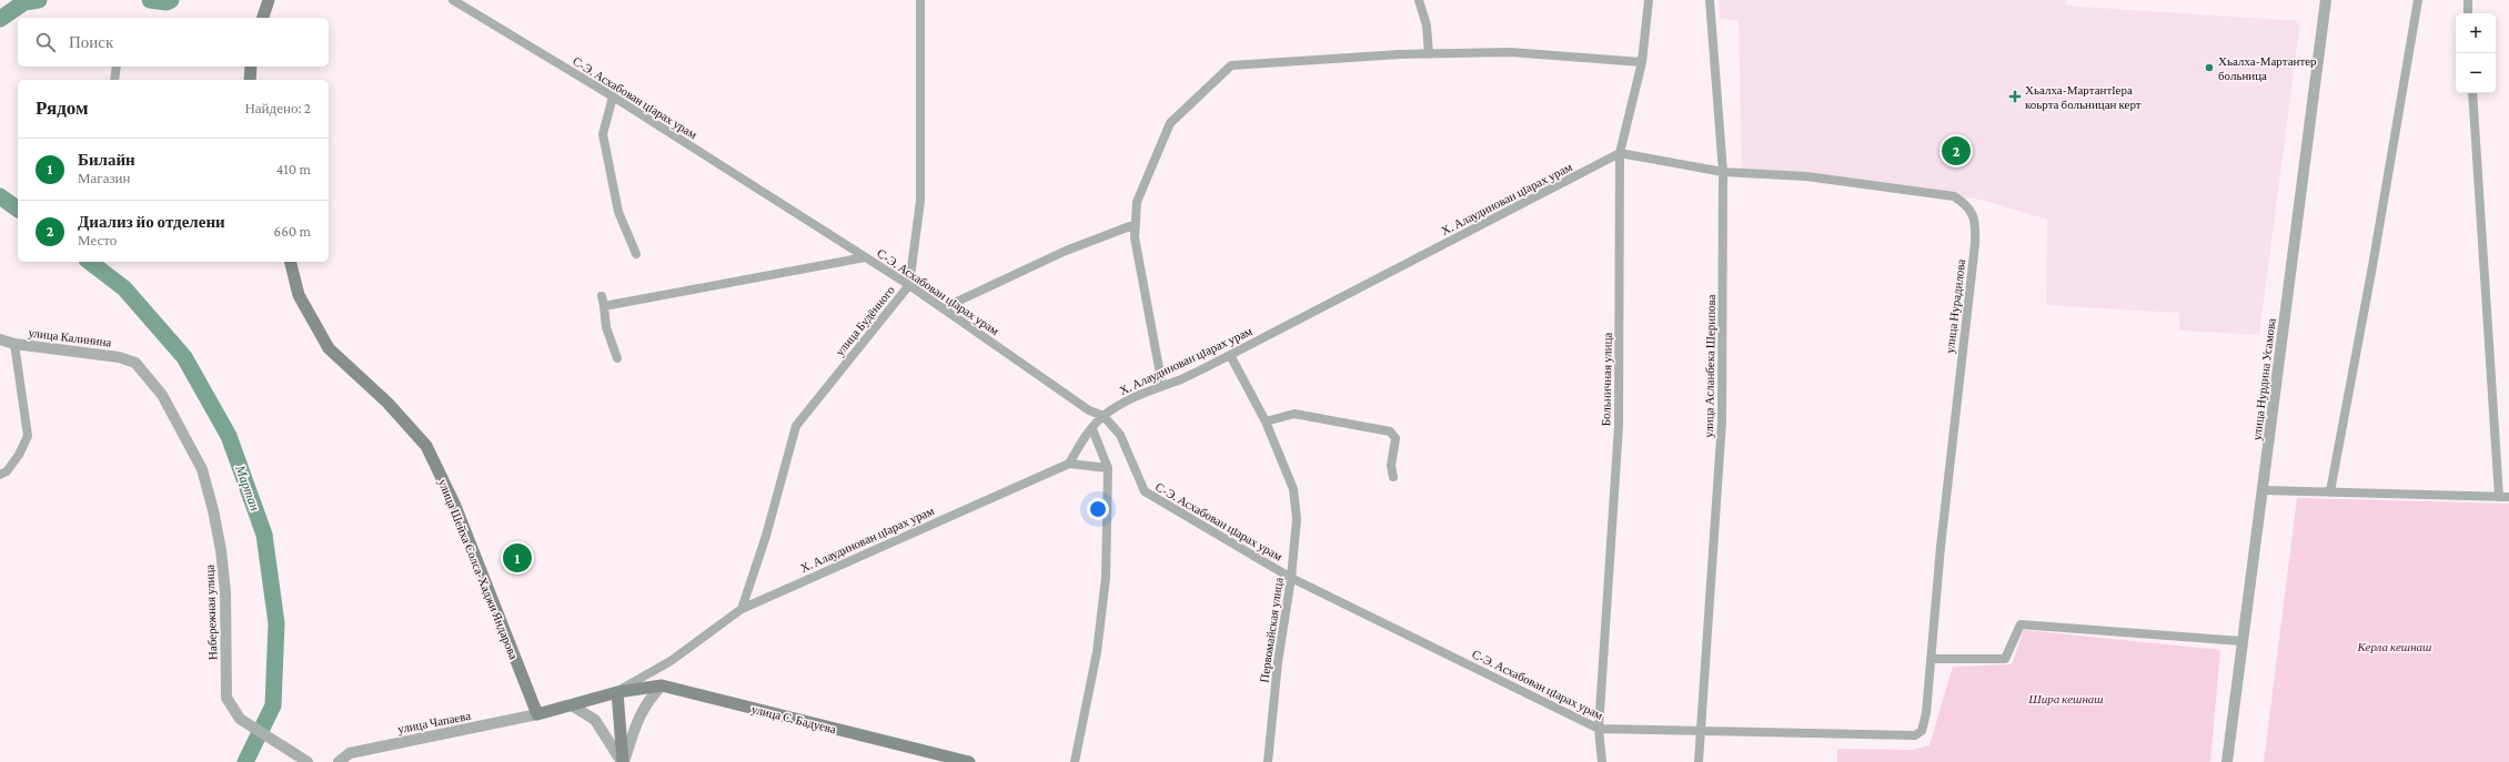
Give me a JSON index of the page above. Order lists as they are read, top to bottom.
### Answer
{
  "streets": {
    "main road": ["улица Шейха Солса-Хаджи Яндарова", "улица С. Бадуева"],
    "street": [
      "С-Э. Асхабован цIарах урам",
      "Х. Алаудинован цIарах урам",
      "улица Нурадилова",
      "улица Будённого",
      "улица Калинина",
      "улица Асланбека Шерипова",
      "Больничная улица",
      "улица Нурдина Усамова",
      "Набережная улица",
      "Первомайская улица",
      "улица Чапаева"
    ]
  },
  "crossings": [
    ["С-Э. Асхабован цIарах урам", "Х. Алаудинован цIарах урам"],
    ["С-Э. Асхабован цIарах урам", "улица Нурадилова"],
    ["С-Э. Асхабован цIарах урам", "улица Будённого"],
    ["С-Э. Асхабован цIарах урам", "улица Асланбека Шерипова"],
    ["С-Э. Асхабован цIарах урам", "Больничная улица"],
    ["С-Э. Асхабован цIарах урам", "Первомайская улица"],
    ["Х. Алаудинован цIарах урам", "улица Будённого"],
    ["Х. Алаудинован цIарах урам", "Больничная улица"],
    ["Х. Алаудинован цIарах урам", "Первомайская улица"],
    ["Х. Алаудинован цIарах урам", "улица С. Бадуева"],
    ["улица Нурадилова", "улица Асланбека Шерипова"],
    ["улица Калинина", "Набережная улица"],
    ["улица Шейха Солса-Хаджи Яндарова", "улица С. Бадуева"],
    ["улица Шейха Солса-Хаджи Яндарова", "улица Чапаева"],
    ["улица С. Бадуева", "улица Чапаева"]
  ],
  "water": ["Мартан"],
  "parks": ["Керла кешнаш", "Шира кешнаш"],
  "places": {
    "other": ["Хьалха-Мартантер больница"],
    "health": ["Хьалха-МартантIера коьрта больницан керт"]
  },
  "page": {
    "map_buttons": ["+", "−"],
    "search": "Поиск",
    "heading": ["Рядом", "Найдено: 2"],
    "pins": ["2", "1"],
    "list": [
      {
        "mark": "1",
        "name": "Билайн",
        "note": "Магазин",
        "value": "410 m"
      },
      {
        "mark": "2",
        "name": "Диализ йо отделени",
        "note": "Место",
        "value": "660 m"
      }
    ]
  }
}
